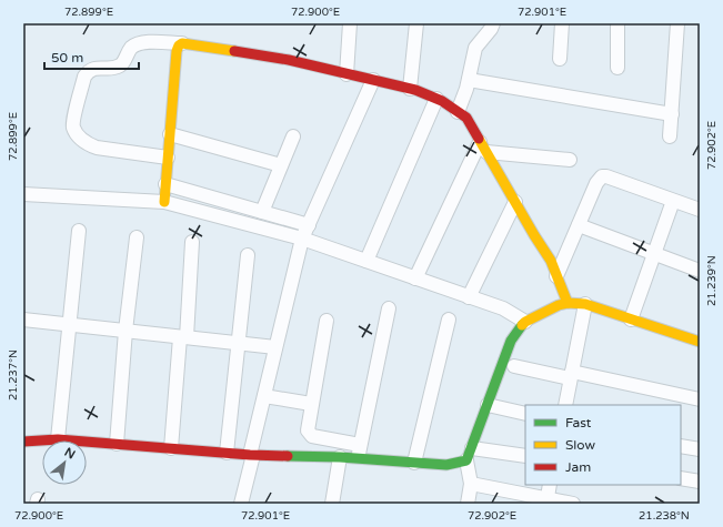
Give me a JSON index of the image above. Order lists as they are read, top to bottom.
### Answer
{
  "legend": ["Fast", "Slow", "Jam"],
  "scale_bar": "50 m",
  "north": "top right",
  "coordinates": [
    "72.899°E",
    "72.900°E",
    "72.901°E",
    "72.902°E",
    "21.239°N",
    "21.237°N",
    "21.238°N"
  ]
}
